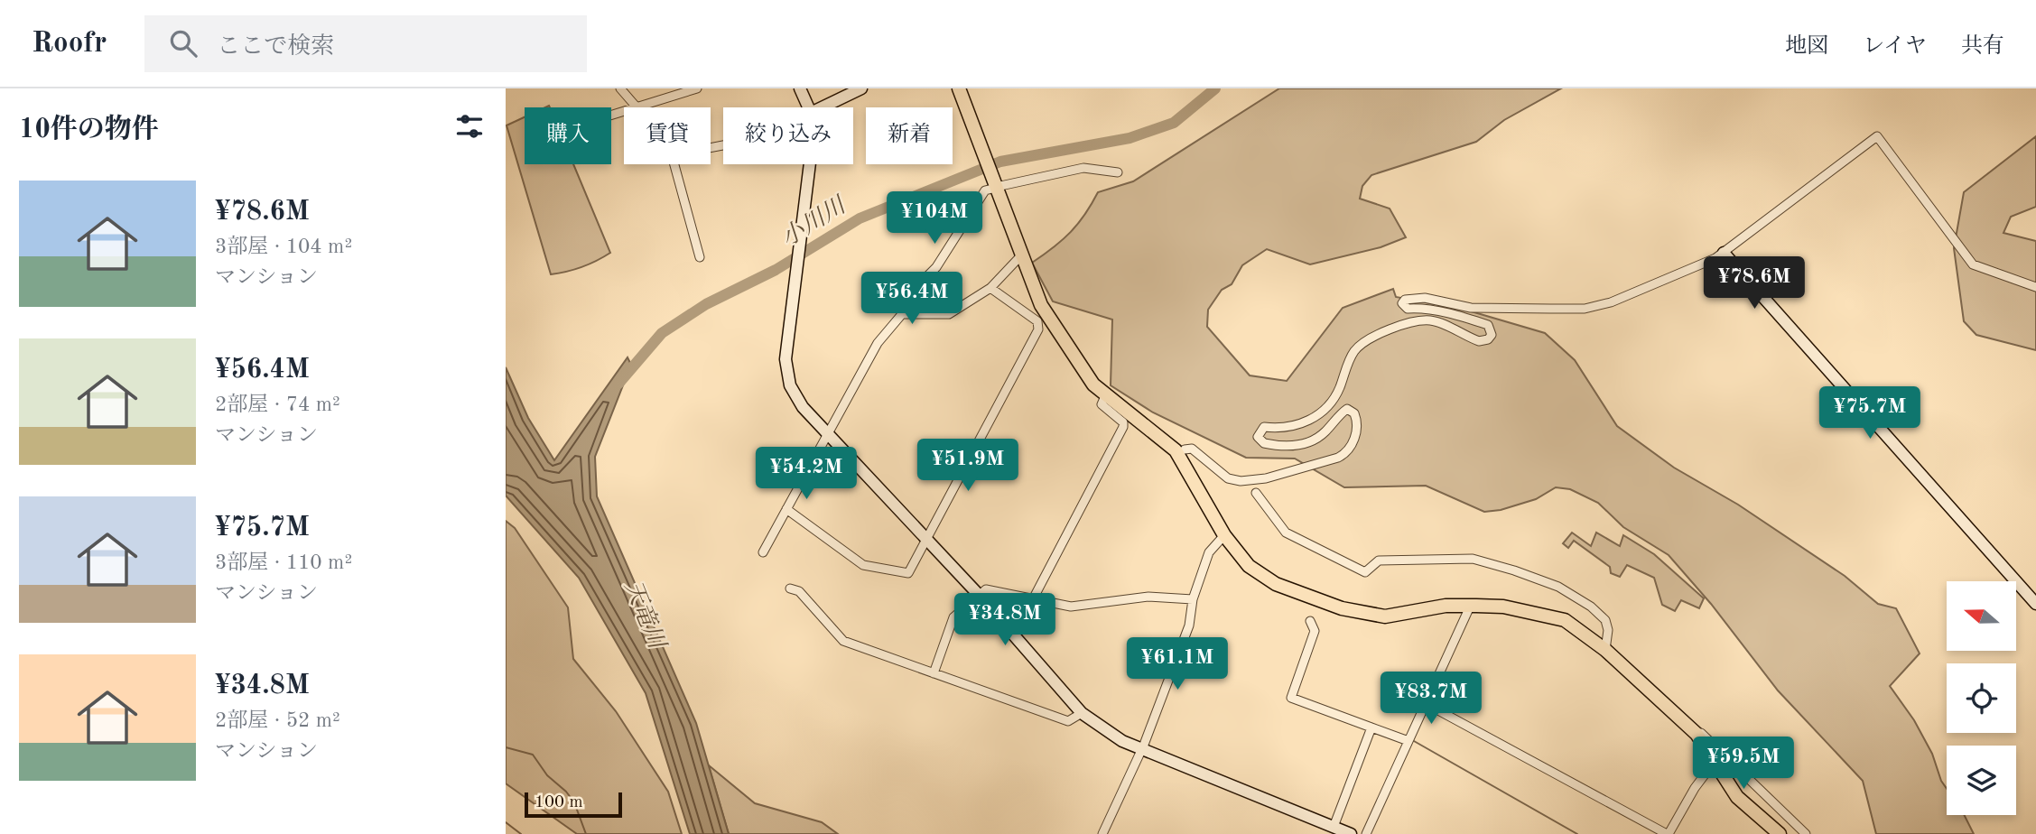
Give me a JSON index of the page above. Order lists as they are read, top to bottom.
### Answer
{
  "water": ["小川川", "天竜川"],
  "scale_bar": "100 m",
  "north": "left",
  "page": {
    "header": "Roofr",
    "search": "ここで検索",
    "nav": ["地図", "レイヤ", "共有"],
    "heading": "10件の物件",
    "chip": [
      "購入",
      "賃貸",
      "絞り込み",
      "新着"
    ],
    "list": [
      {
        "name": "¥78.6M",
        "note": "3部屋 · 104 m² · マンション"
      },
      {
        "name": "¥56.4M",
        "note": "2部屋 · 74 m² · マンション"
      },
      {
        "name": "¥75.7M",
        "note": "3部屋 · 110 m² · マンション"
      },
      {
        "name": "¥34.8M",
        "note": "2部屋 · 52 m² · マンション"
      }
    ],
    "price": [
      "¥104M",
      "¥78.6M",
      "¥56.4M",
      "¥75.7M",
      "¥51.9M",
      "¥54.2M",
      "¥34.8M",
      "¥61.1M",
      "¥83.7M",
      "¥59.5M"
    ],
    "scale": "100 m"
  }
}
